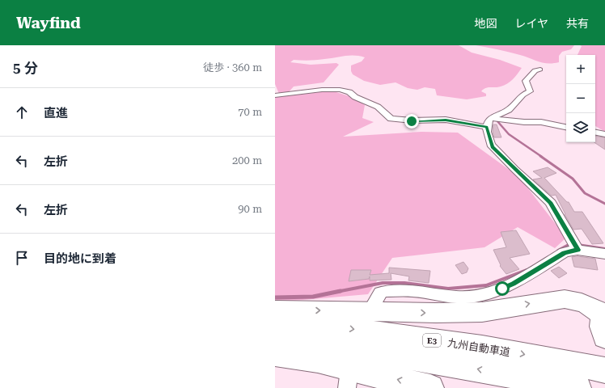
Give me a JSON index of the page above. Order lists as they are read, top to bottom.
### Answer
{
  "streets": {
    "highway": ["E3", "九州自動車道"]
  },
  "page": {
    "header": "Wayfind",
    "nav": ["地図", "レイヤ", "共有"],
    "heading": ["5 分", "徒歩 · 360 m"],
    "map_buttons": ["+", "−"],
    "list": [
      ["直進", "70 m"],
      ["左折", "200 m"],
      ["左折", "90 m"],
      "目的地に到着"
    ]
  }
}
